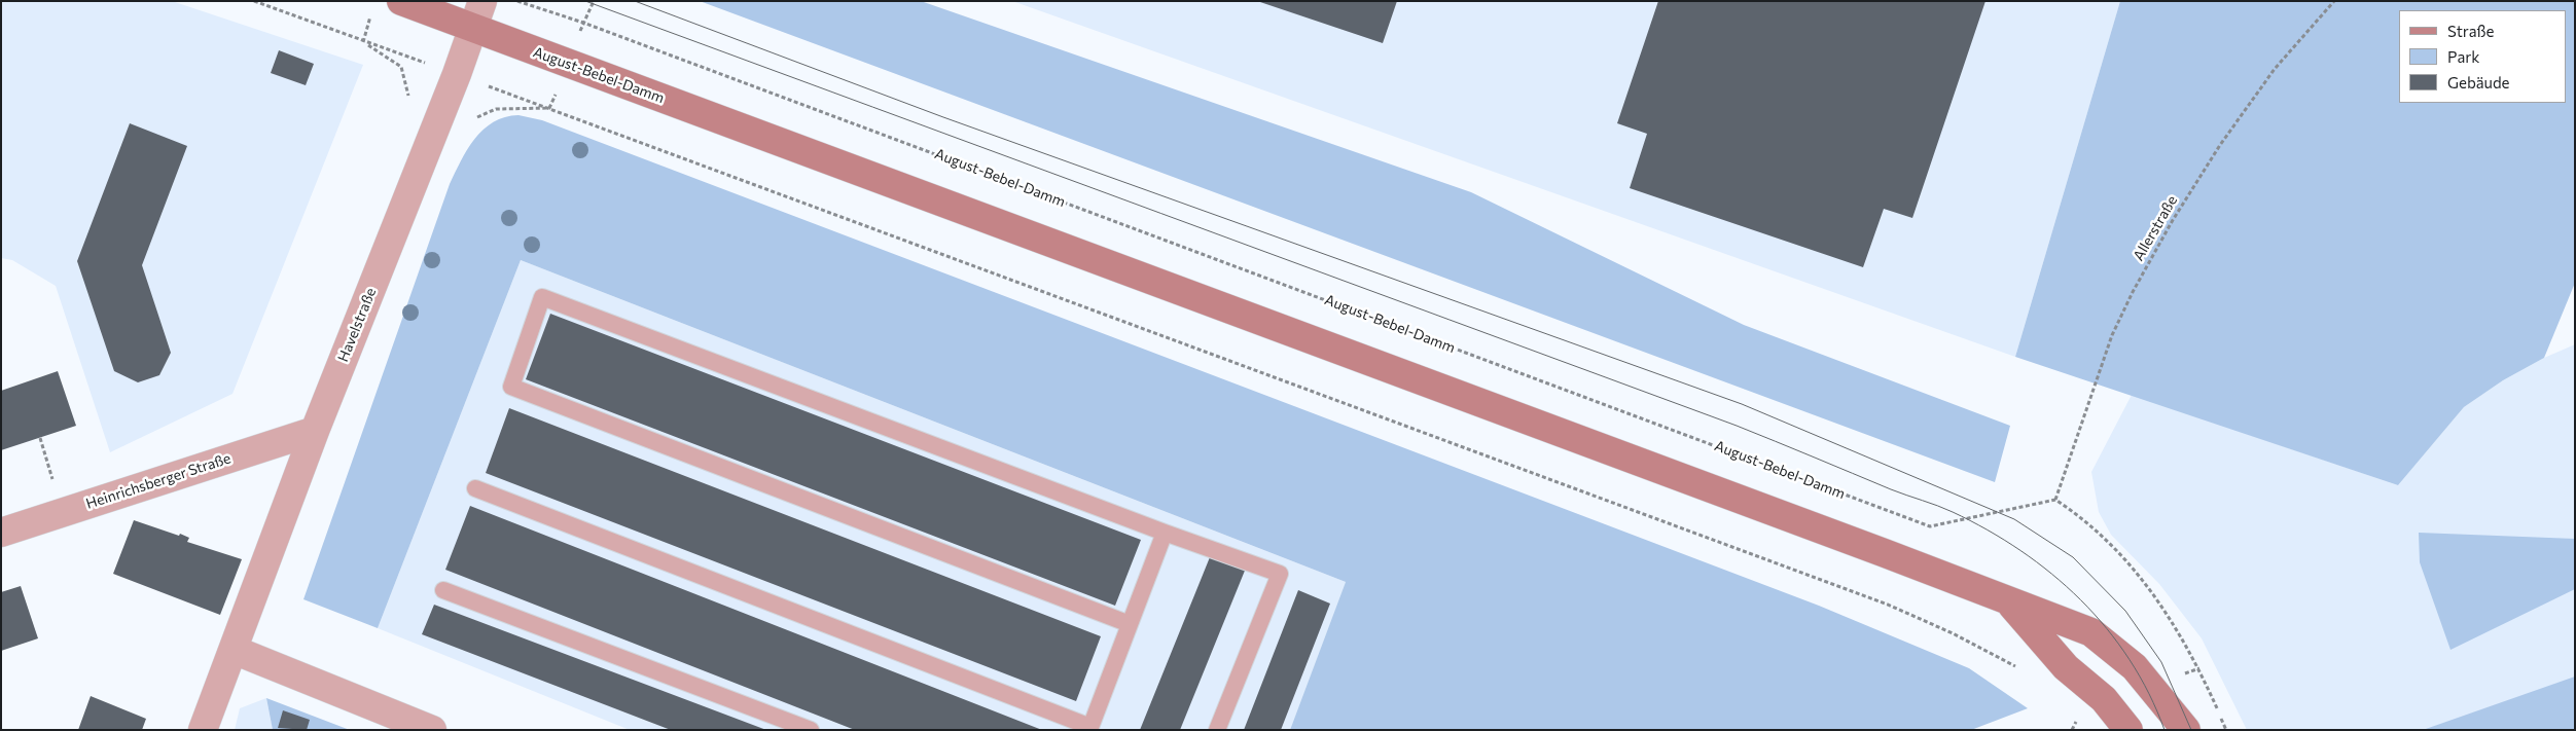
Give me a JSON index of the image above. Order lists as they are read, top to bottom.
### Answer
{
  "streets": {
    "main road": ["August-Bebel-Damm"],
    "street": ["Havelstraße", "Heinrichsberger Straße"],
    "path": ["Allerstraße"]
  },
  "crossings": [
    ["August-Bebel-Damm", "Allerstraße"],
    ["August-Bebel-Damm", "Havelstraße"],
    ["Havelstraße", "Heinrichsberger Straße"]
  ],
  "legend": ["Straße", "Park", "Gebäude"]
}
